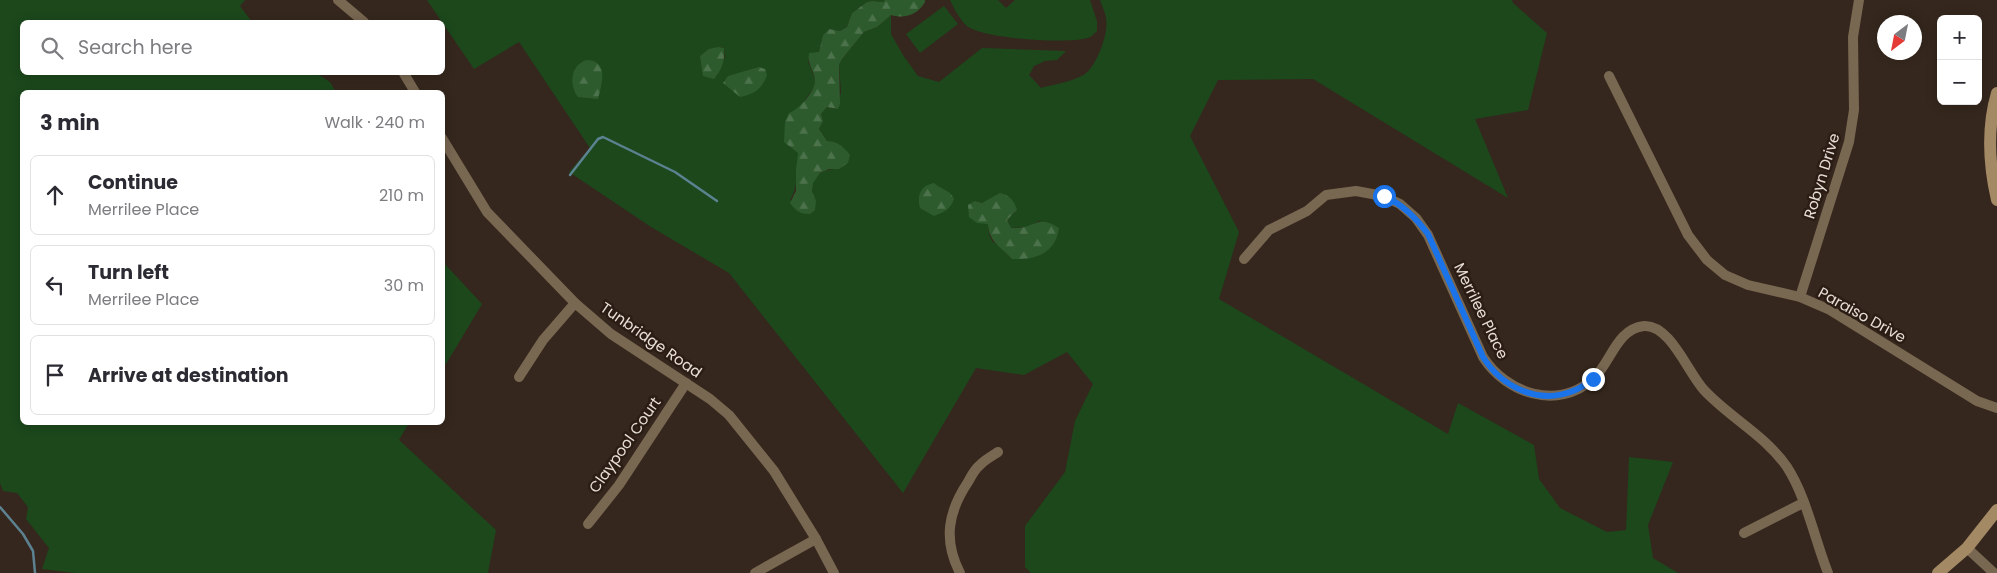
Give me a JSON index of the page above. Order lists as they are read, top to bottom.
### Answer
{
  "streets": {
    "street": [
      "Robyn Drive",
      "Merrilee Place",
      "Paraiso Drive",
      "Tunbridge Road",
      "Claypool Court"
    ]
  },
  "crossings": [
    ["Robyn Drive", "Paraiso Drive"],
    ["Tunbridge Road", "Claypool Court"]
  ],
  "north": "bottom left",
  "page": {
    "map_buttons": ["+", "−"],
    "search": "Search here",
    "heading": ["3 min", "Walk · 240 m"],
    "list": [
      ["Continue", "Merrilee Place", "210 m"],
      ["Turn left", "Merrilee Place", "30 m"],
      "Arrive at destination"
    ]
  }
}
